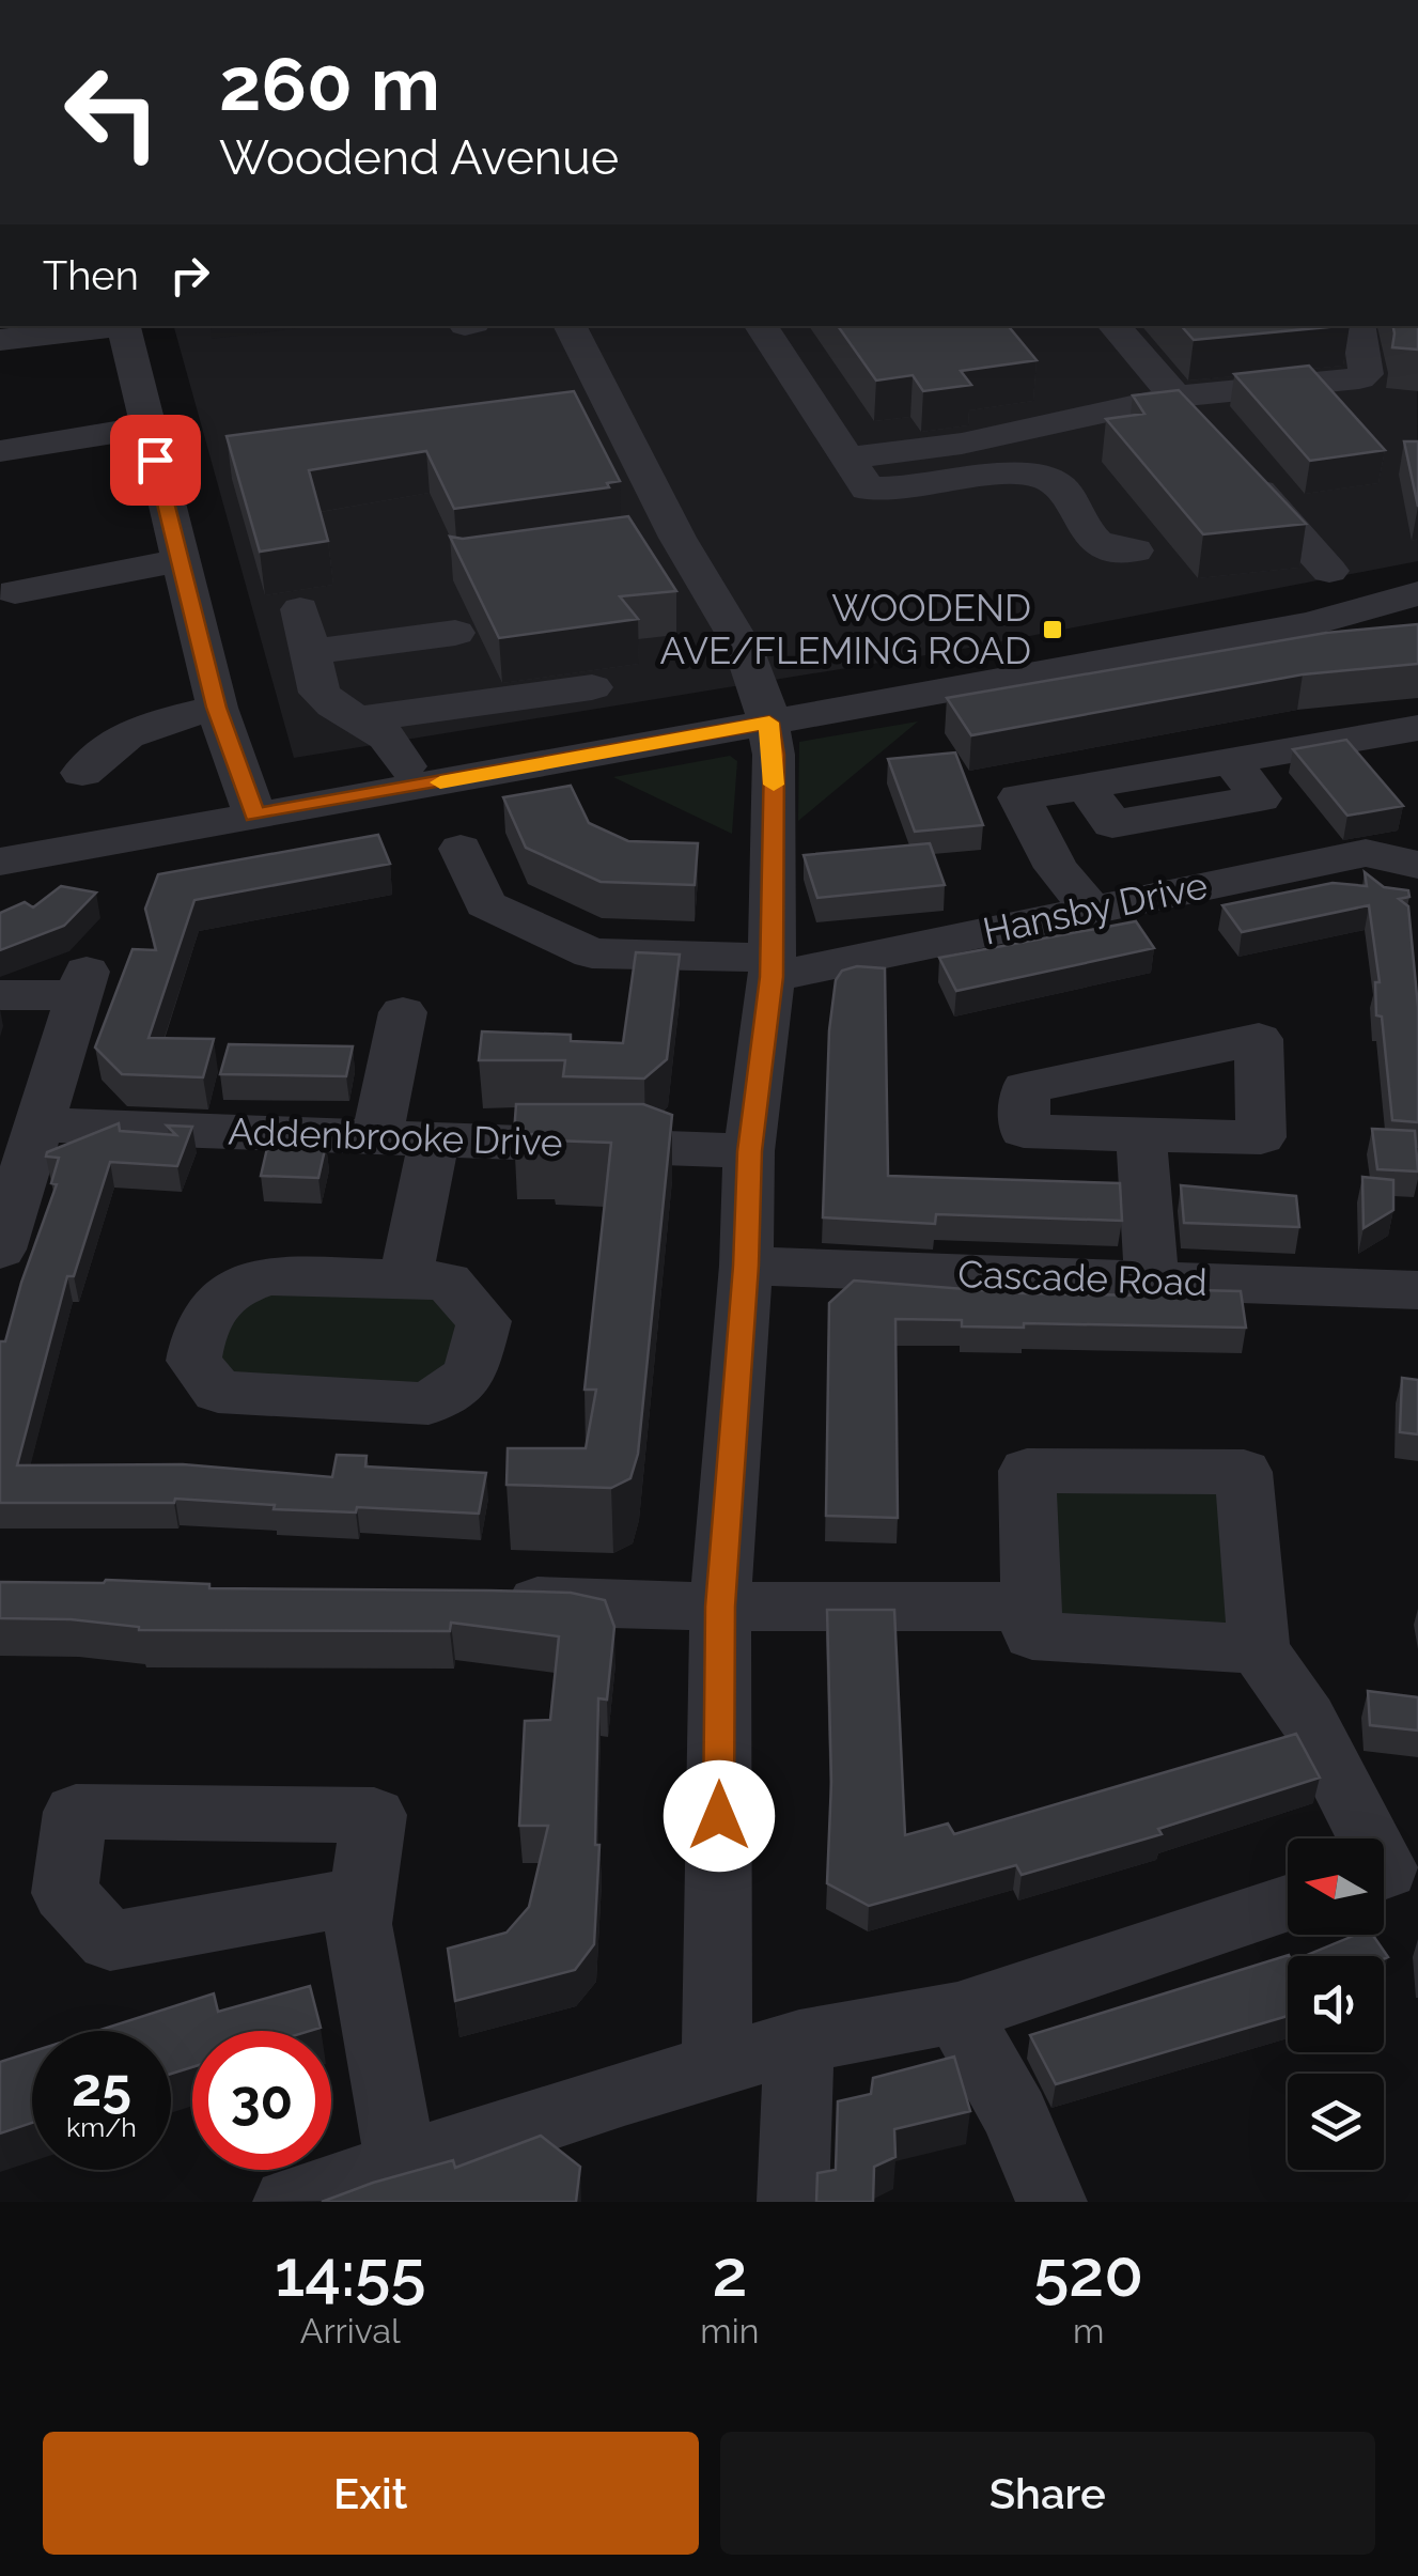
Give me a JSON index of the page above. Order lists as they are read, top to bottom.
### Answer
{
  "streets": {
    "street": ["Hansby Drive", "Addenbrooke Drive", "Cascade Road"]
  },
  "places": {
    "transit": ["WOODEND AVE/FLEMING ROAD"]
  },
  "north": "left",
  "page": {
    "turn": ["260 m", "Woodend Avenue"],
    "then": "Then",
    "speed": "25 km/h",
    "limit": "30",
    "eta": [
      "14:55",
      "Arrival",
      "2",
      "min",
      "520",
      "m"
    ],
    "buttons": ["Exit", "Share"]
  }
}
